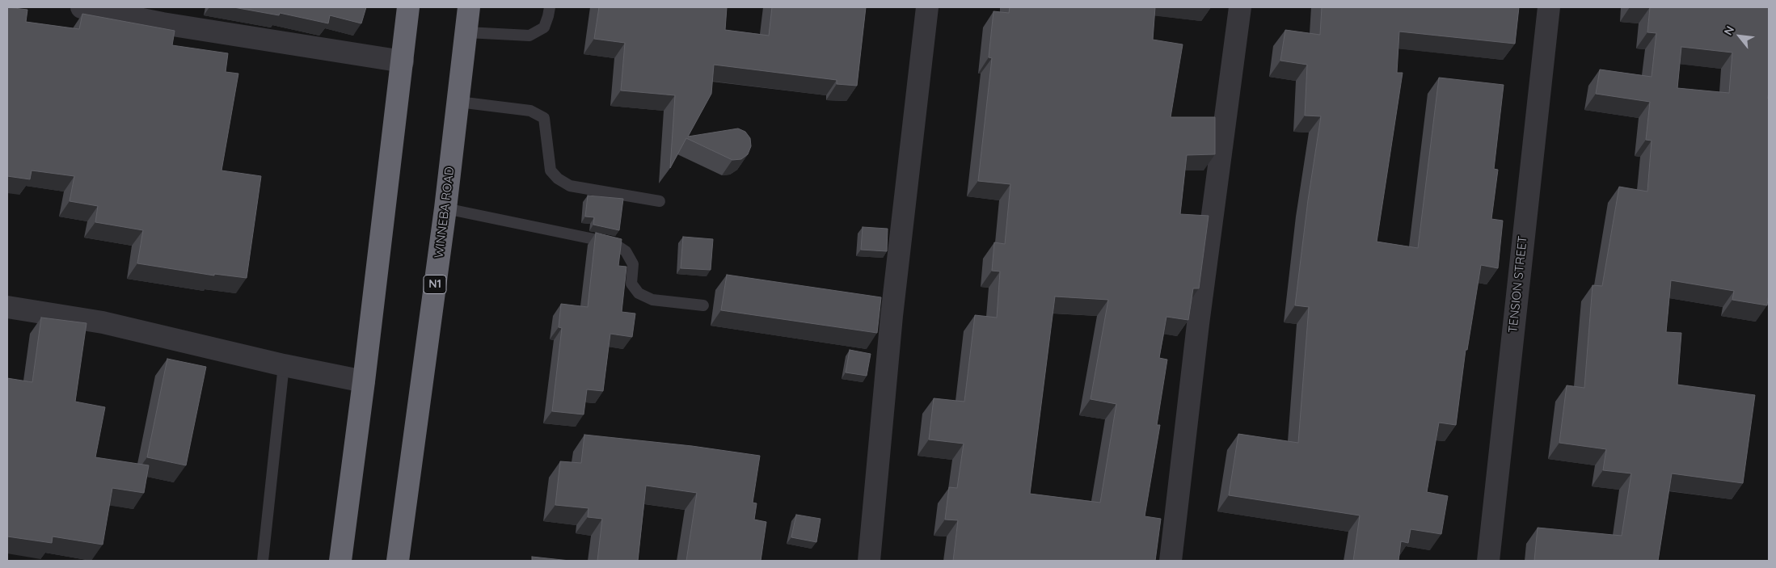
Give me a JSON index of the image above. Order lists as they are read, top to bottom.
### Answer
{
  "streets": {
    "highway": ["WINNEBA ROAD", "N1"],
    "street": ["TENSION STREET"]
  },
  "north": "top left"
}
